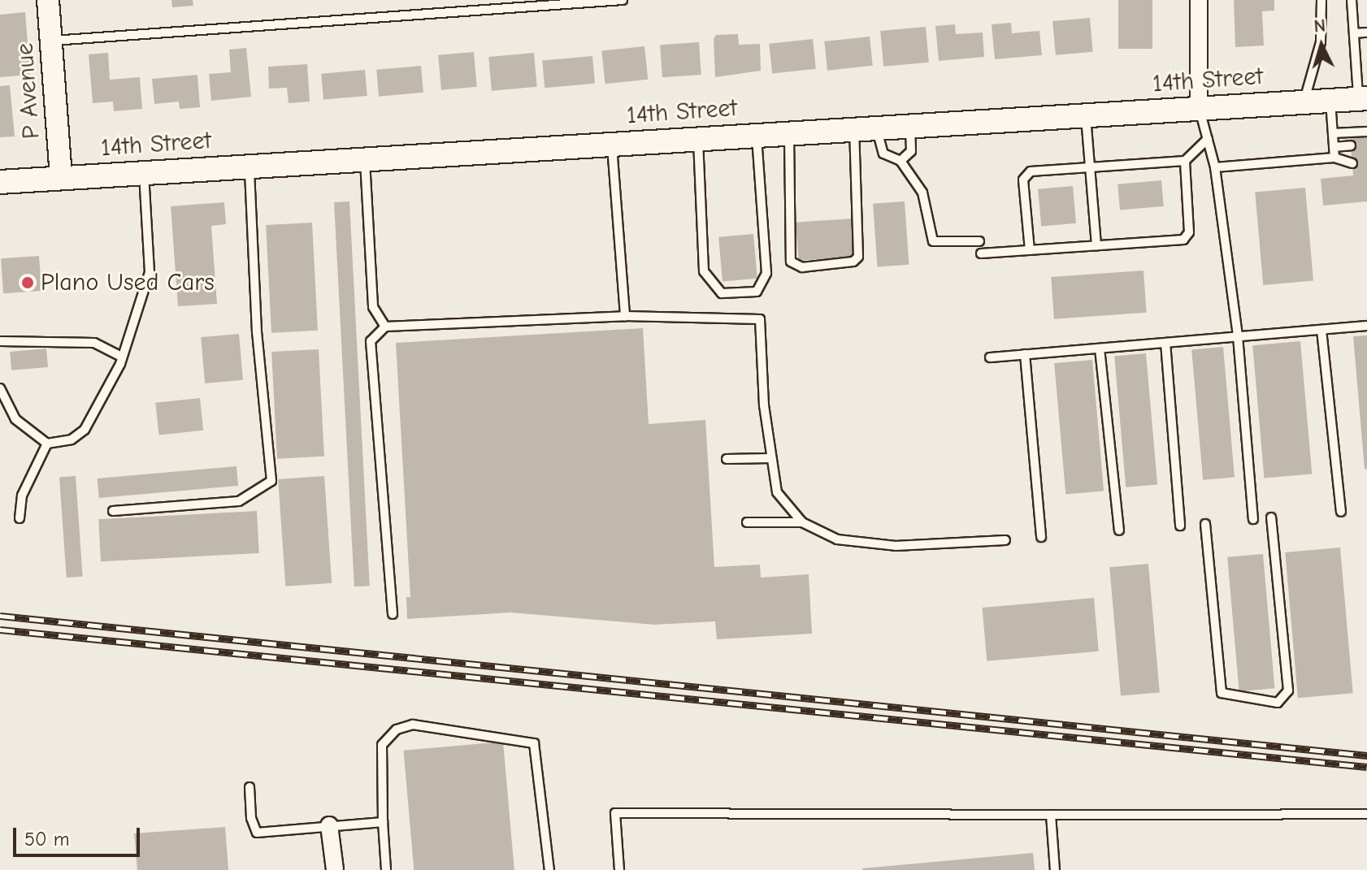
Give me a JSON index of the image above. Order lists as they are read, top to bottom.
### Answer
{
  "streets": {
    "main road": ["14th Street"],
    "street": ["P Avenue"]
  },
  "crossings": [
    ["14th Street", "P Avenue"]
  ],
  "places": ["Plano Used Cars"],
  "scale_bar": "50 m",
  "north": "top"
}
